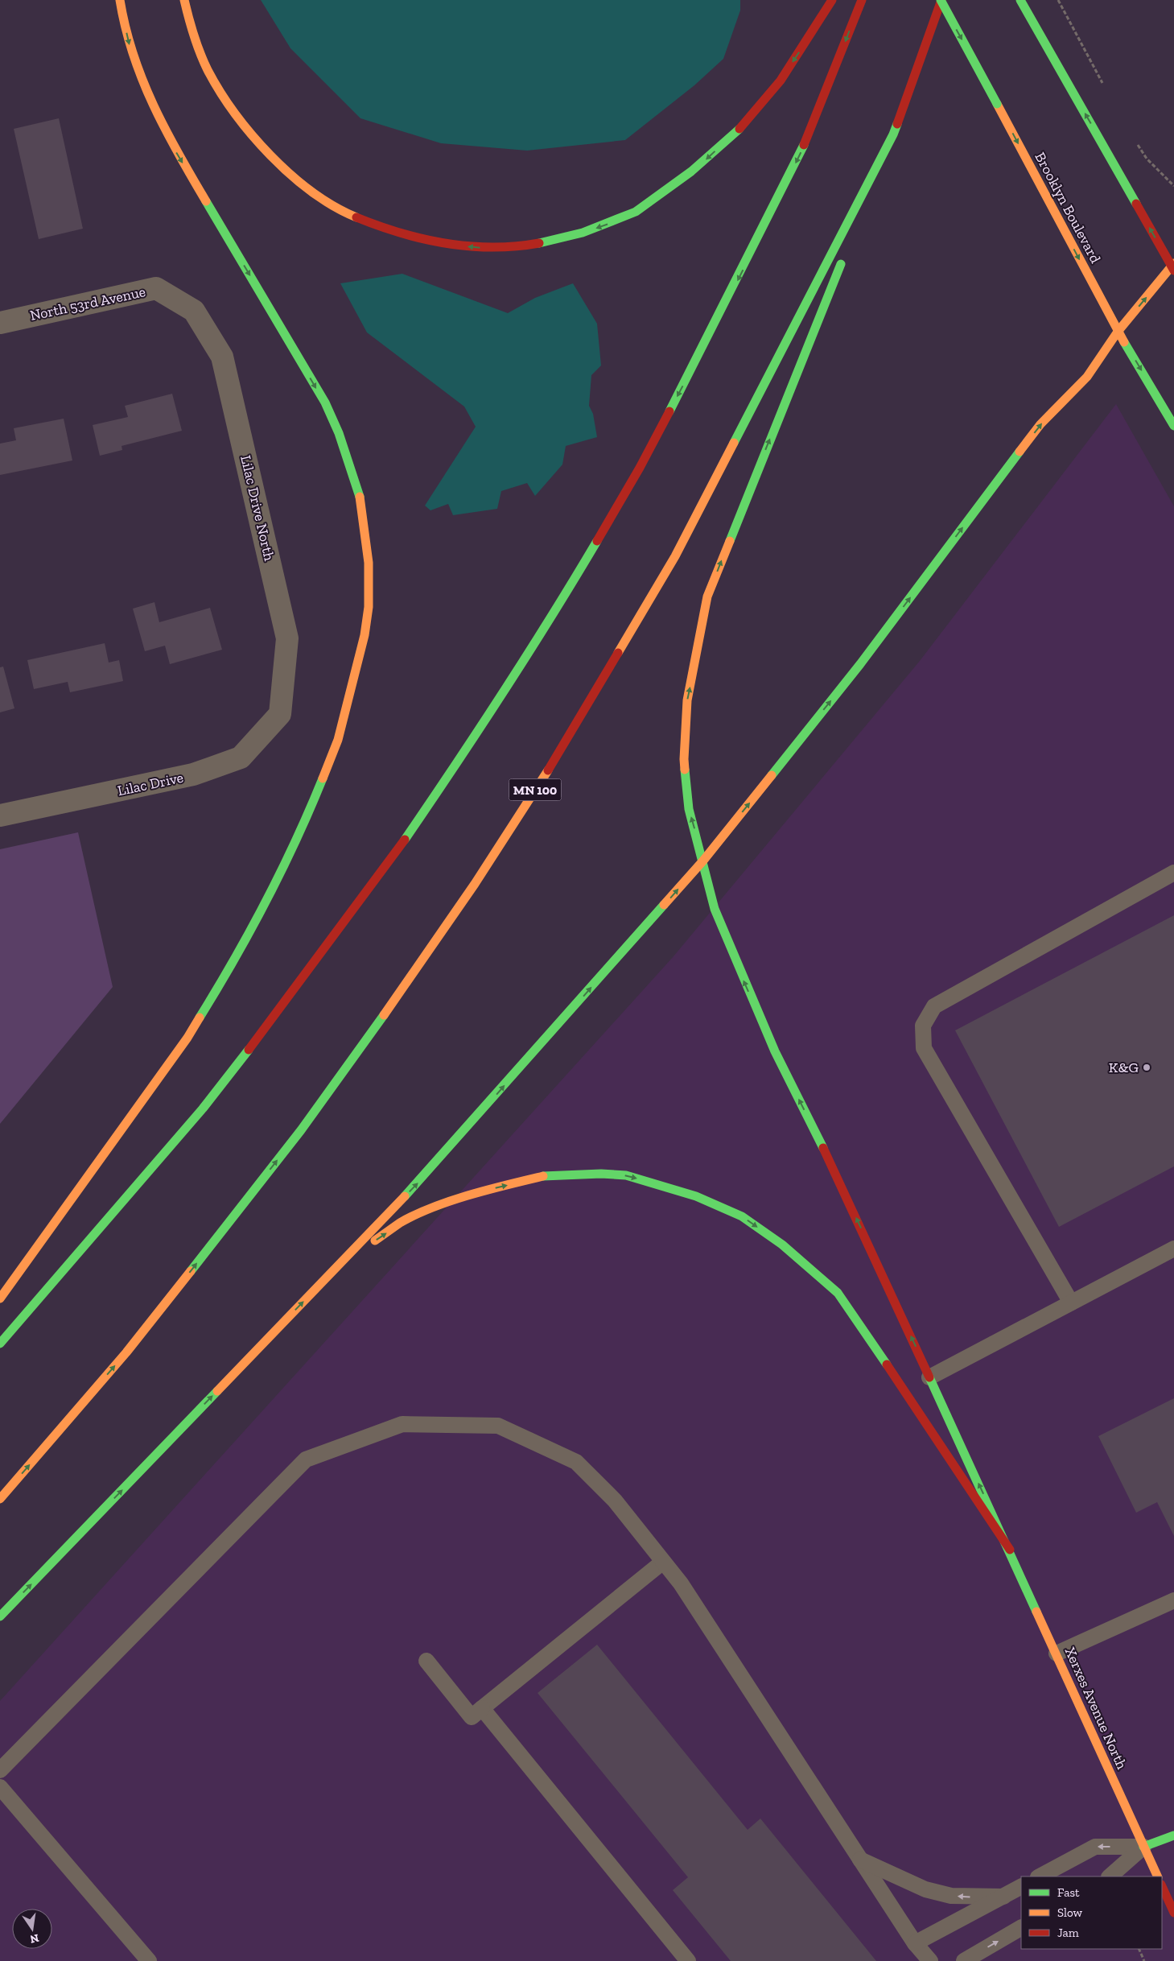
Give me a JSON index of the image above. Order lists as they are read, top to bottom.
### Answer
{
  "streets": {
    "main road": ["Brooklyn Boulevard", "MN 100", "Xerxes Avenue North"],
    "street": ["North 53rd Avenue", "Lilac Drive North", "Lilac Drive"]
  },
  "crossings": [
    ["Brooklyn Boulevard", "MN 100"],
    ["North 53rd Avenue", "Lilac Drive North"],
    ["Lilac Drive North", "Lilac Drive"]
  ],
  "places": ["K&G"],
  "legend": ["Fast", "Slow", "Jam"],
  "north": "bottom"
}
